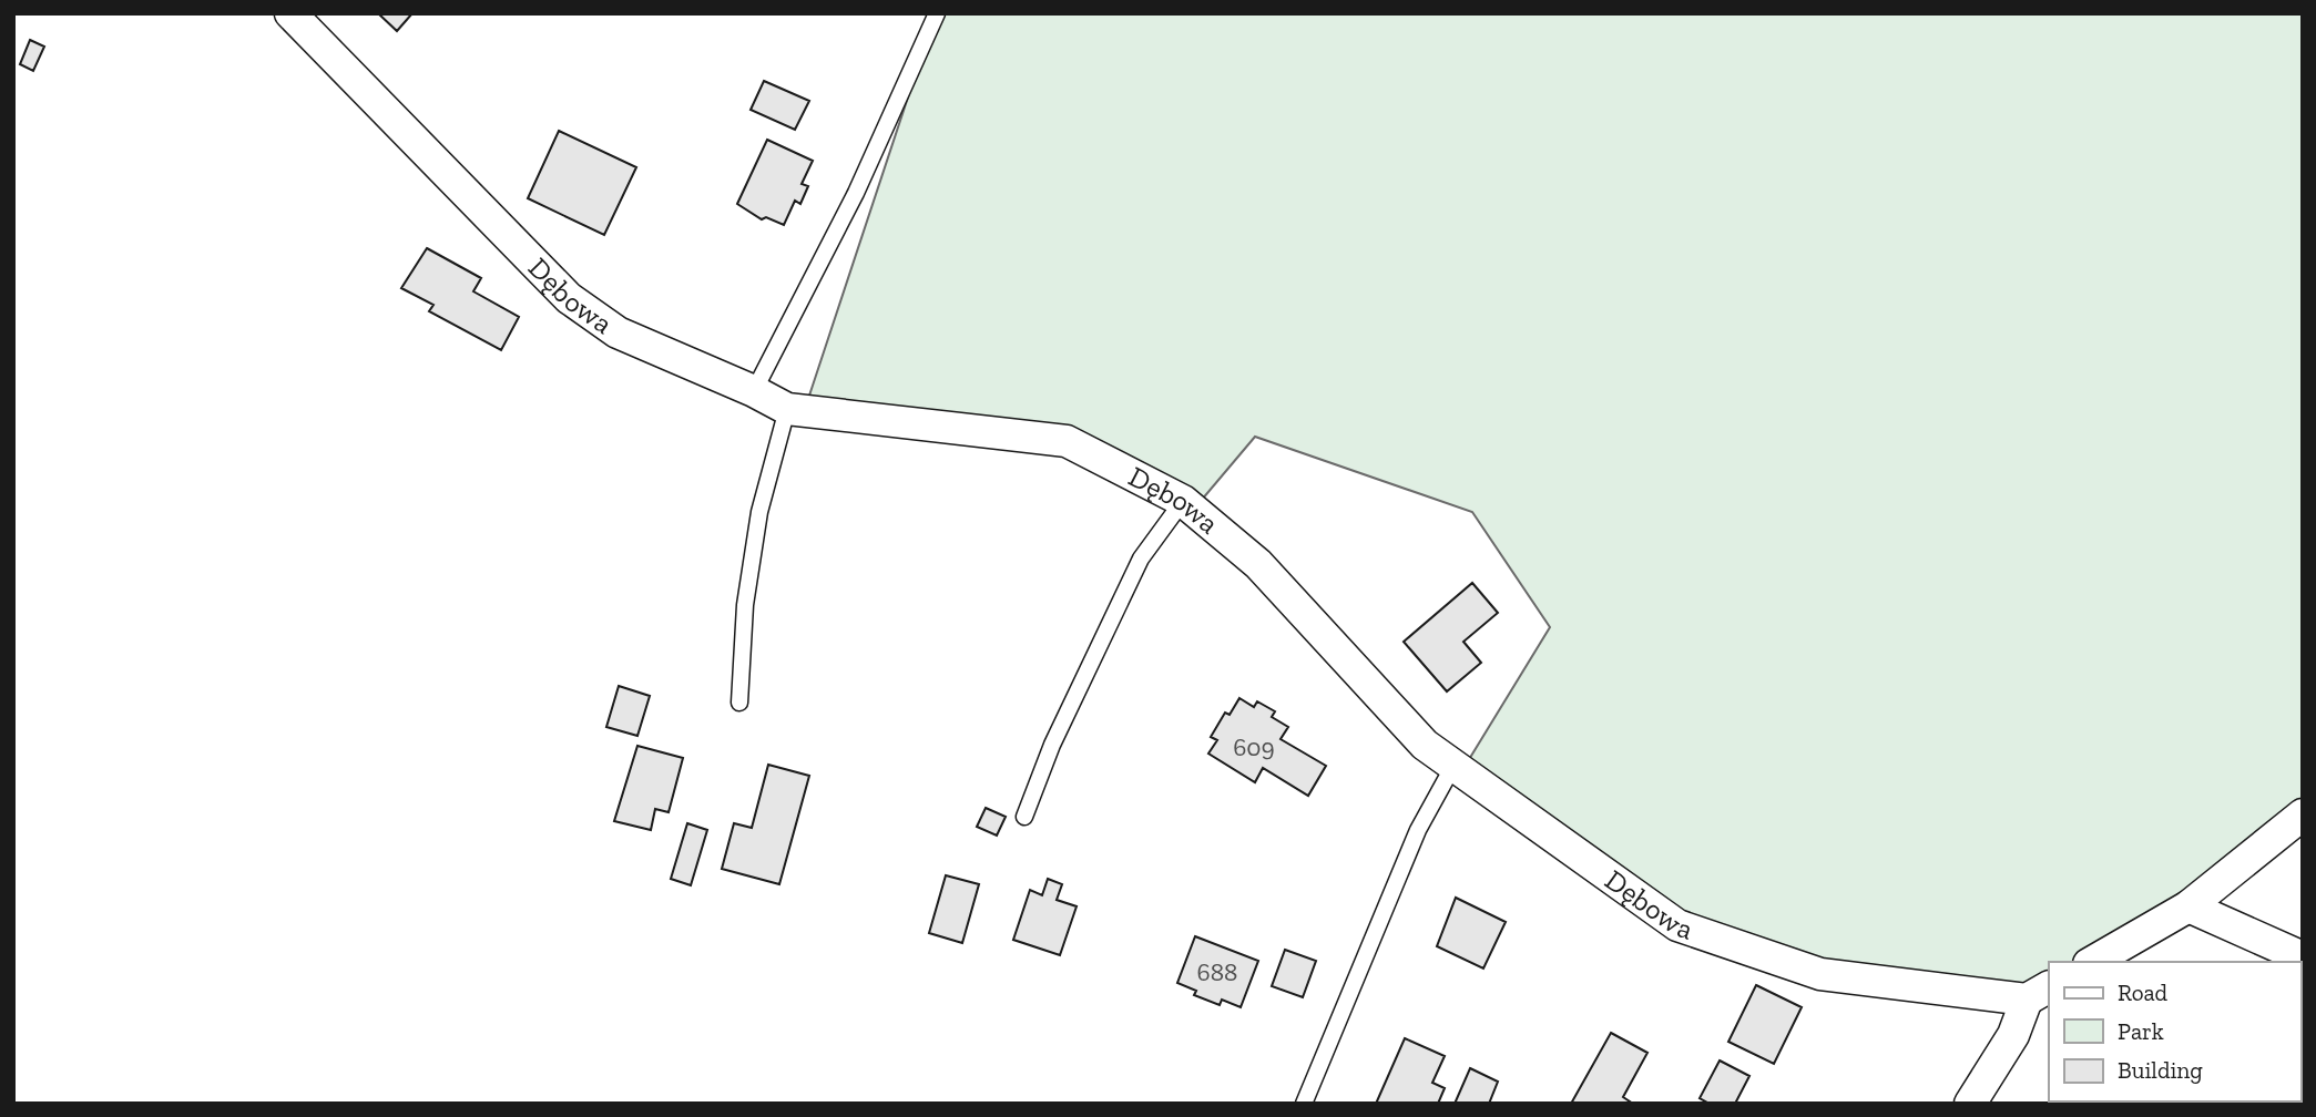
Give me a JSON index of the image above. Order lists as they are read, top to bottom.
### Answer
{
  "streets": {
    "street": ["Dębowa"]
  },
  "house_numbers": ["609", "688"],
  "legend": ["Road", "Park", "Building"]
}
